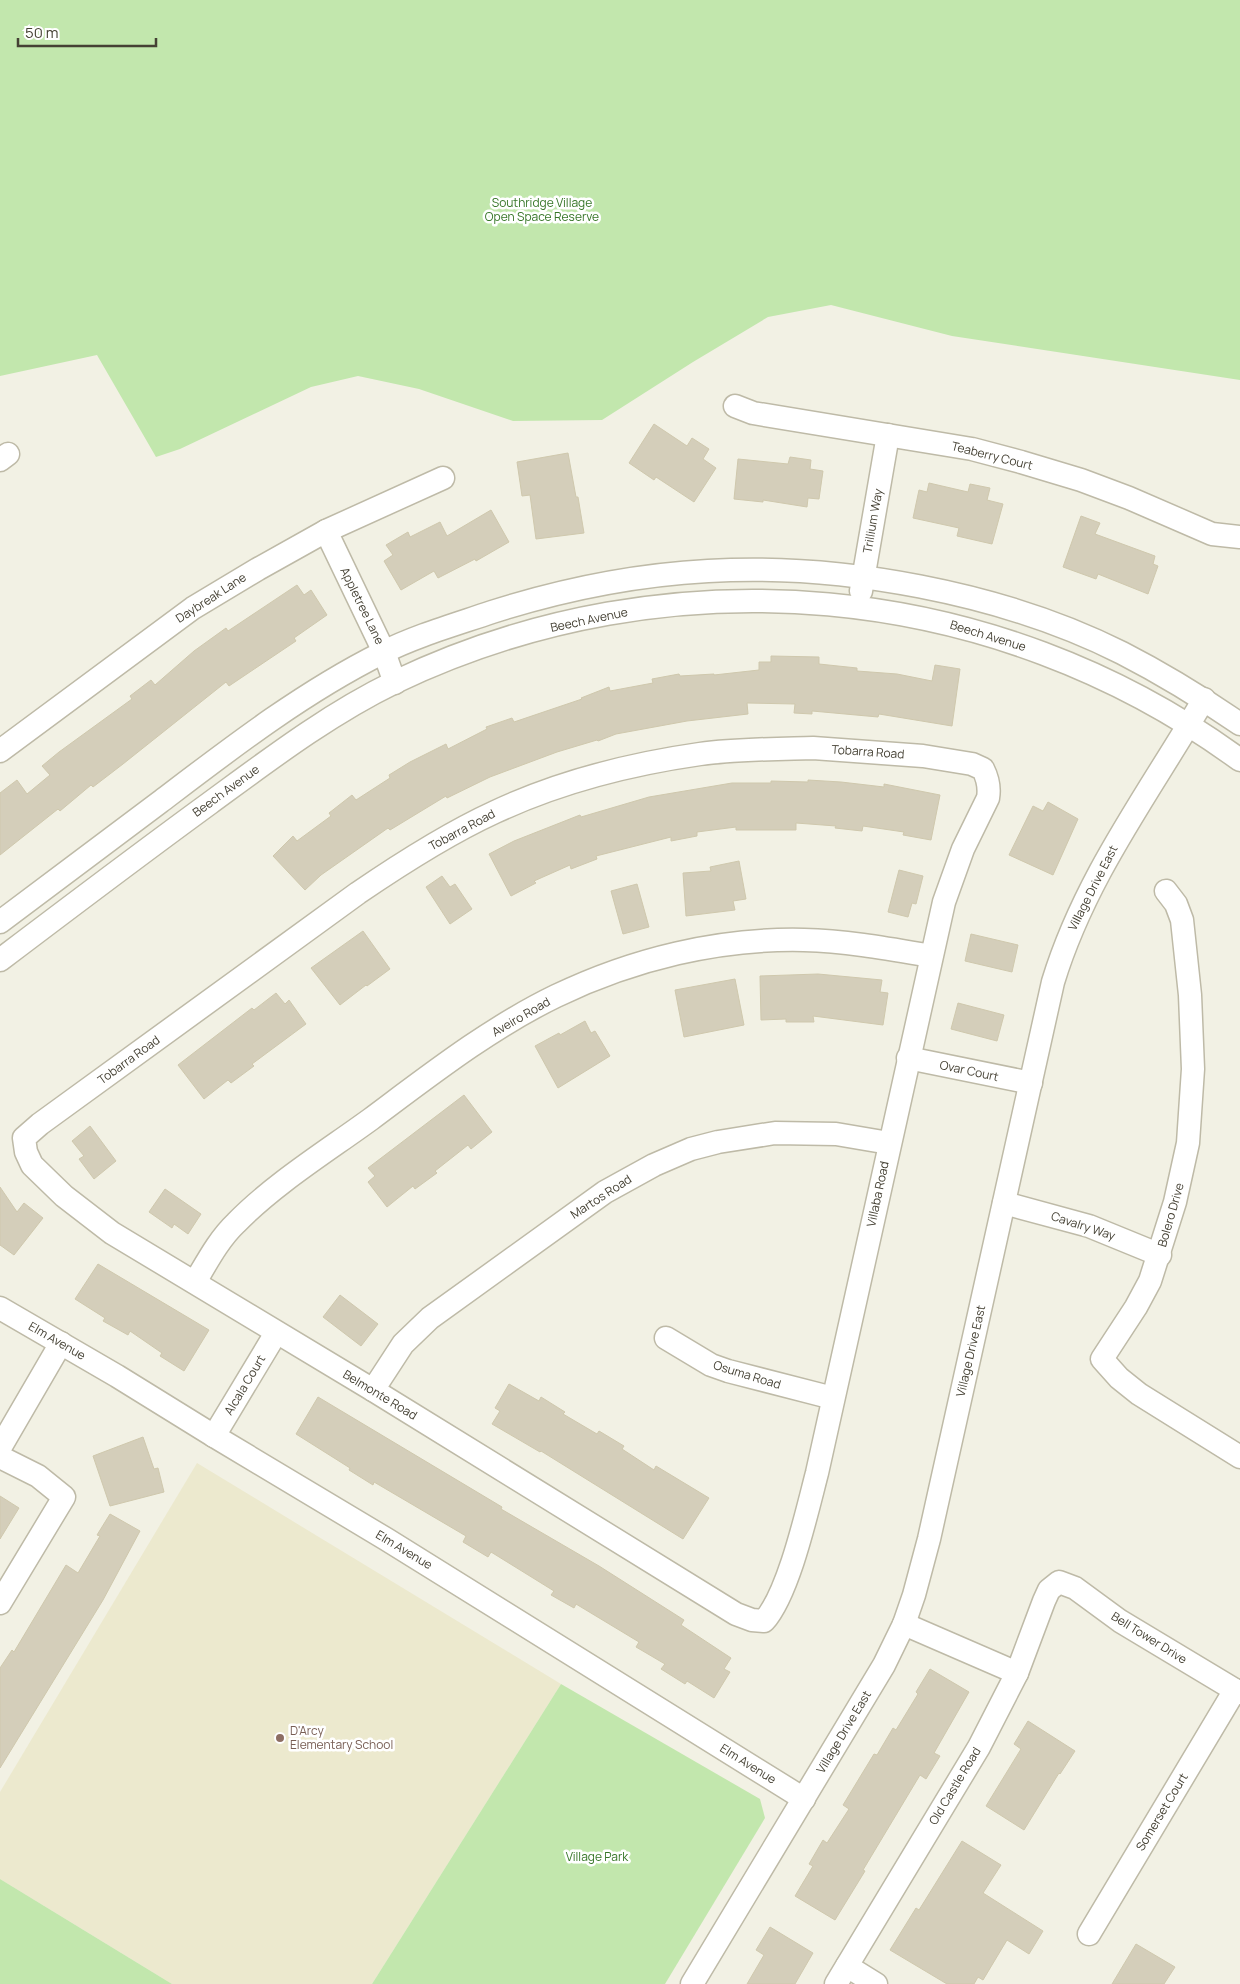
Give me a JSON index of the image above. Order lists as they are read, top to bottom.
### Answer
{
  "streets": {
    "street": [
      "Teaberry Court",
      "Trillium Way",
      "Daybreak Lane",
      "Appletree Lane",
      "Beech Avenue",
      "Tobarra Road",
      "Village Drive East",
      "Aveiro Road",
      "Ovar Court",
      "Villaba Road",
      "Martos Road",
      "Bolero Drive",
      "Cavalry Way",
      "Elm Avenue",
      "Osuma Road",
      "Alcala Court",
      "Belmonte Road",
      "Bell Tower Drive",
      "Old Castle Road",
      "Somerset Court"
    ]
  },
  "crossings": [
    ["Teaberry Court", "Trillium Way"],
    ["Trillium Way", "Beech Avenue"],
    ["Daybreak Lane", "Appletree Lane"],
    ["Appletree Lane", "Beech Avenue"],
    ["Beech Avenue", "Village Drive East"],
    ["Tobarra Road", "Villaba Road"],
    ["Tobarra Road", "Belmonte Road"],
    ["Village Drive East", "Ovar Court"],
    ["Village Drive East", "Cavalry Way"],
    ["Village Drive East", "Elm Avenue"],
    ["Aveiro Road", "Villaba Road"],
    ["Aveiro Road", "Belmonte Road"],
    ["Ovar Court", "Villaba Road"],
    ["Villaba Road", "Martos Road"],
    ["Villaba Road", "Osuma Road"],
    ["Villaba Road", "Belmonte Road"],
    ["Martos Road", "Belmonte Road"],
    ["Bolero Drive", "Cavalry Way"],
    ["Elm Avenue", "Alcala Court"],
    ["Alcala Court", "Belmonte Road"],
    ["Bell Tower Drive", "Old Castle Road"],
    ["Bell Tower Drive", "Somerset Court"]
  ],
  "parks": ["Southridge Village Open Space Reserve", "Village Park"],
  "places": ["D'Arcy Elementary School"],
  "scale_bar": "50 m"
}
